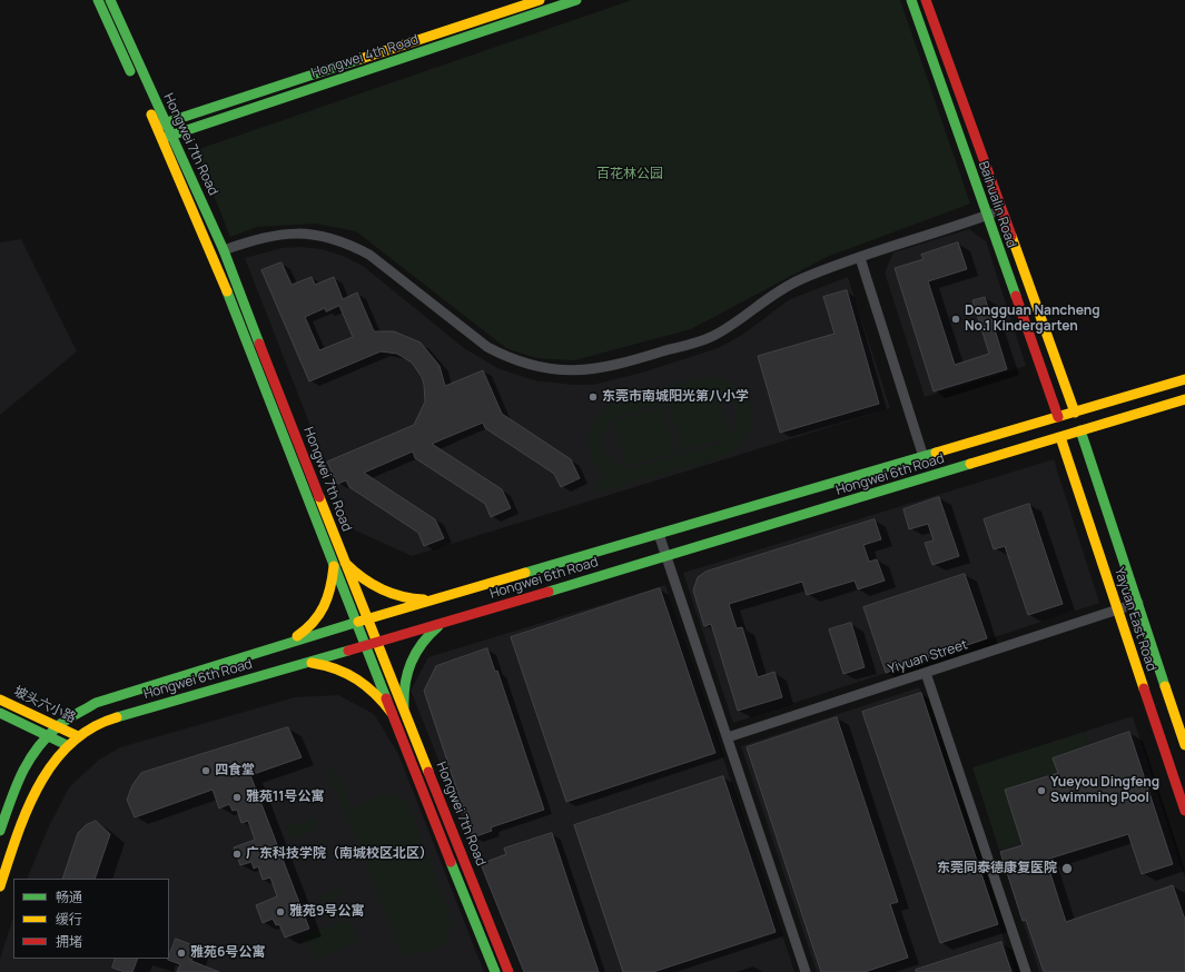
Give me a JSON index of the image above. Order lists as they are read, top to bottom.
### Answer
{
  "streets": {
    "street": [
      "Hongwei 4th Road",
      "Hongwei 7th Road",
      "Baihualin Road",
      "Hongwei 6th Road",
      "Yayuan East Road",
      "Yiyuan Street",
      "坡头六小路"
    ]
  },
  "crossings": [
    ["Hongwei 4th Road", "Hongwei 7th Road"],
    ["Hongwei 7th Road", "Hongwei 6th Road"],
    ["Baihualin Road", "Hongwei 6th Road"],
    ["Hongwei 6th Road", "Yayuan East Road"],
    ["Hongwei 6th Road", "坡头六小路"],
    ["Yayuan East Road", "Yiyuan Street"]
  ],
  "parks": ["百花林公园"],
  "places": [
    "Dongguan Nancheng No.1 Kindergarten",
    "东莞市南城阳光第八小学",
    "四食堂",
    "Yueyou Dingfeng Swimming Pool",
    "雅苑11号公寓",
    "广东科技学院（南城校区北区）",
    "东莞同泰德康复医院",
    "雅苑9号公寓",
    "雅苑6号公寓"
  ],
  "legend": ["畅通", "缓行", "拥堵"]
}
